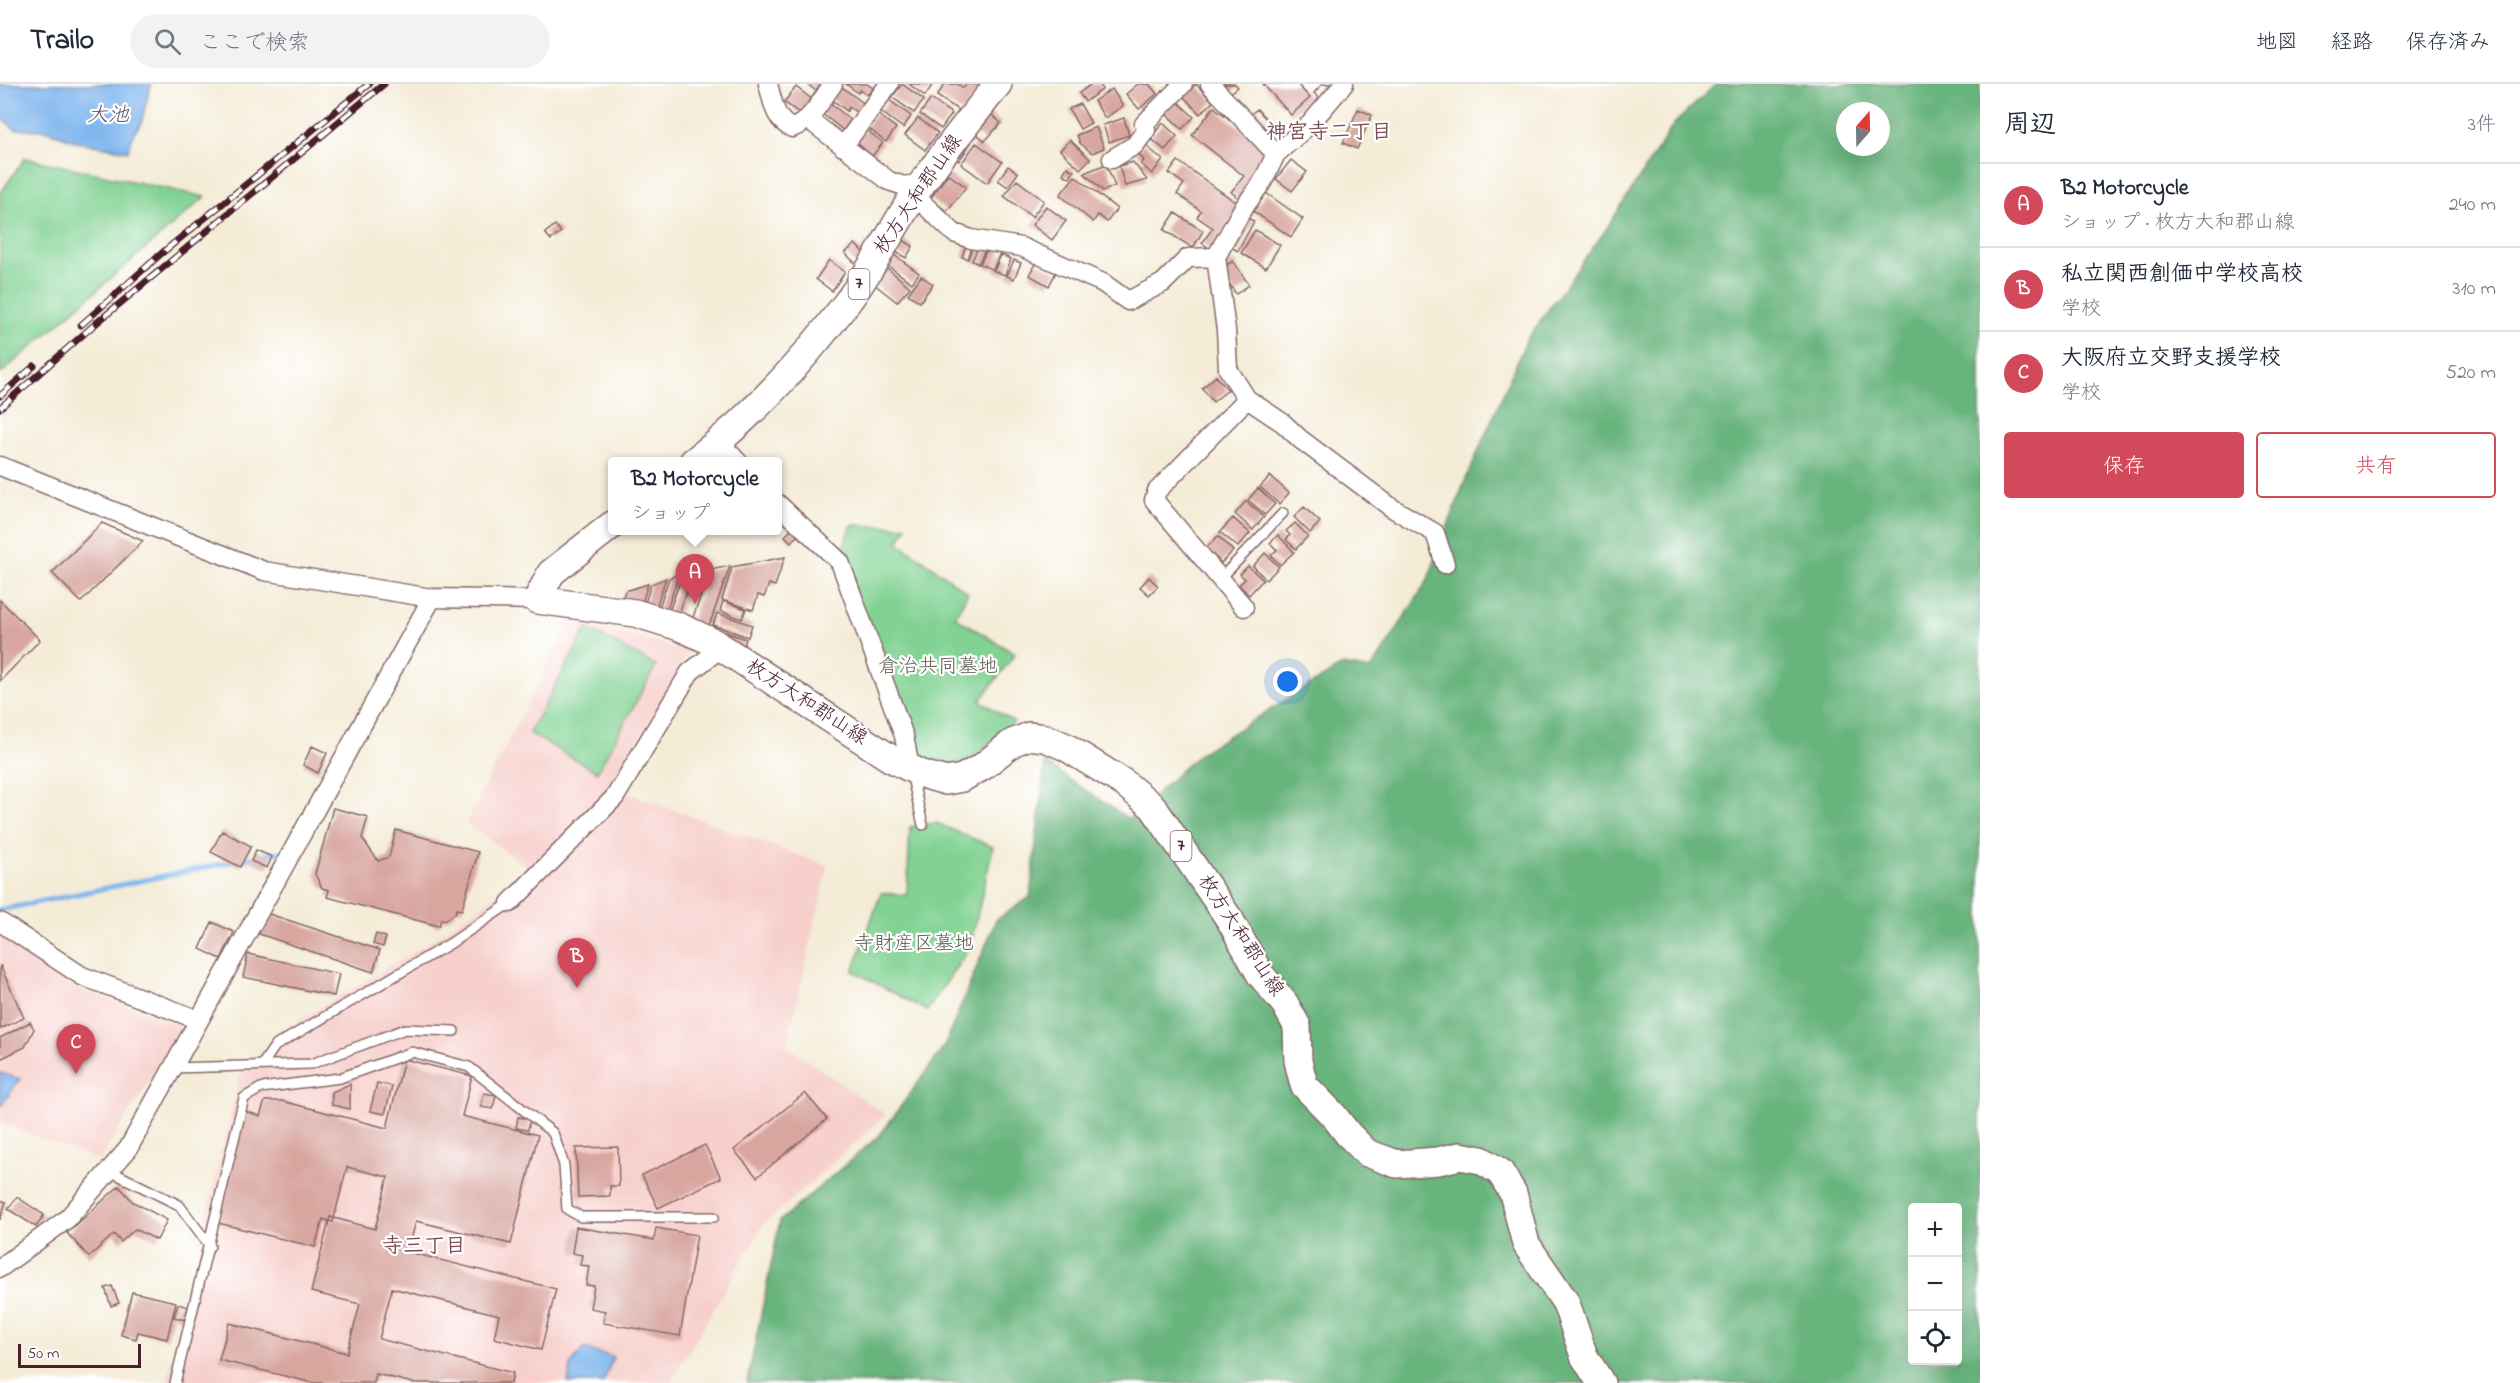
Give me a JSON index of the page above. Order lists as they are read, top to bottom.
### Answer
{
  "streets": {
    "main road": ["枚方大和郡山線", "7"]
  },
  "districts": ["神宮寺二丁目", "寺三丁目"],
  "water": ["大池"],
  "parks": ["倉治共同墓地", "寺財産区墓地"],
  "scale_bar": "50 m",
  "north": "top",
  "page": {
    "header": "Trailo",
    "search": "ここで検索",
    "nav": ["地図", "経路", "保存済み"],
    "heading": ["周辺", "3件"],
    "list": [
      {
        "mark": "A",
        "name": "B2 Motorcycle",
        "note": "ショップ · 枚方大和郡山線",
        "value": "240 m"
      },
      {
        "mark": "B",
        "name": "私立関西創価中学校高校",
        "note": "学校",
        "value": "310 m"
      },
      {
        "mark": "C",
        "name": "大阪府立交野支援学校",
        "note": "学校",
        "value": "520 m"
      }
    ],
    "buttons": ["保存", "共有"],
    "popup": ["B2 Motorcycle", "ショップ"],
    "pins": ["A", "B", "C"],
    "map_buttons": ["+", "−"],
    "scale": "50 m"
  }
}
